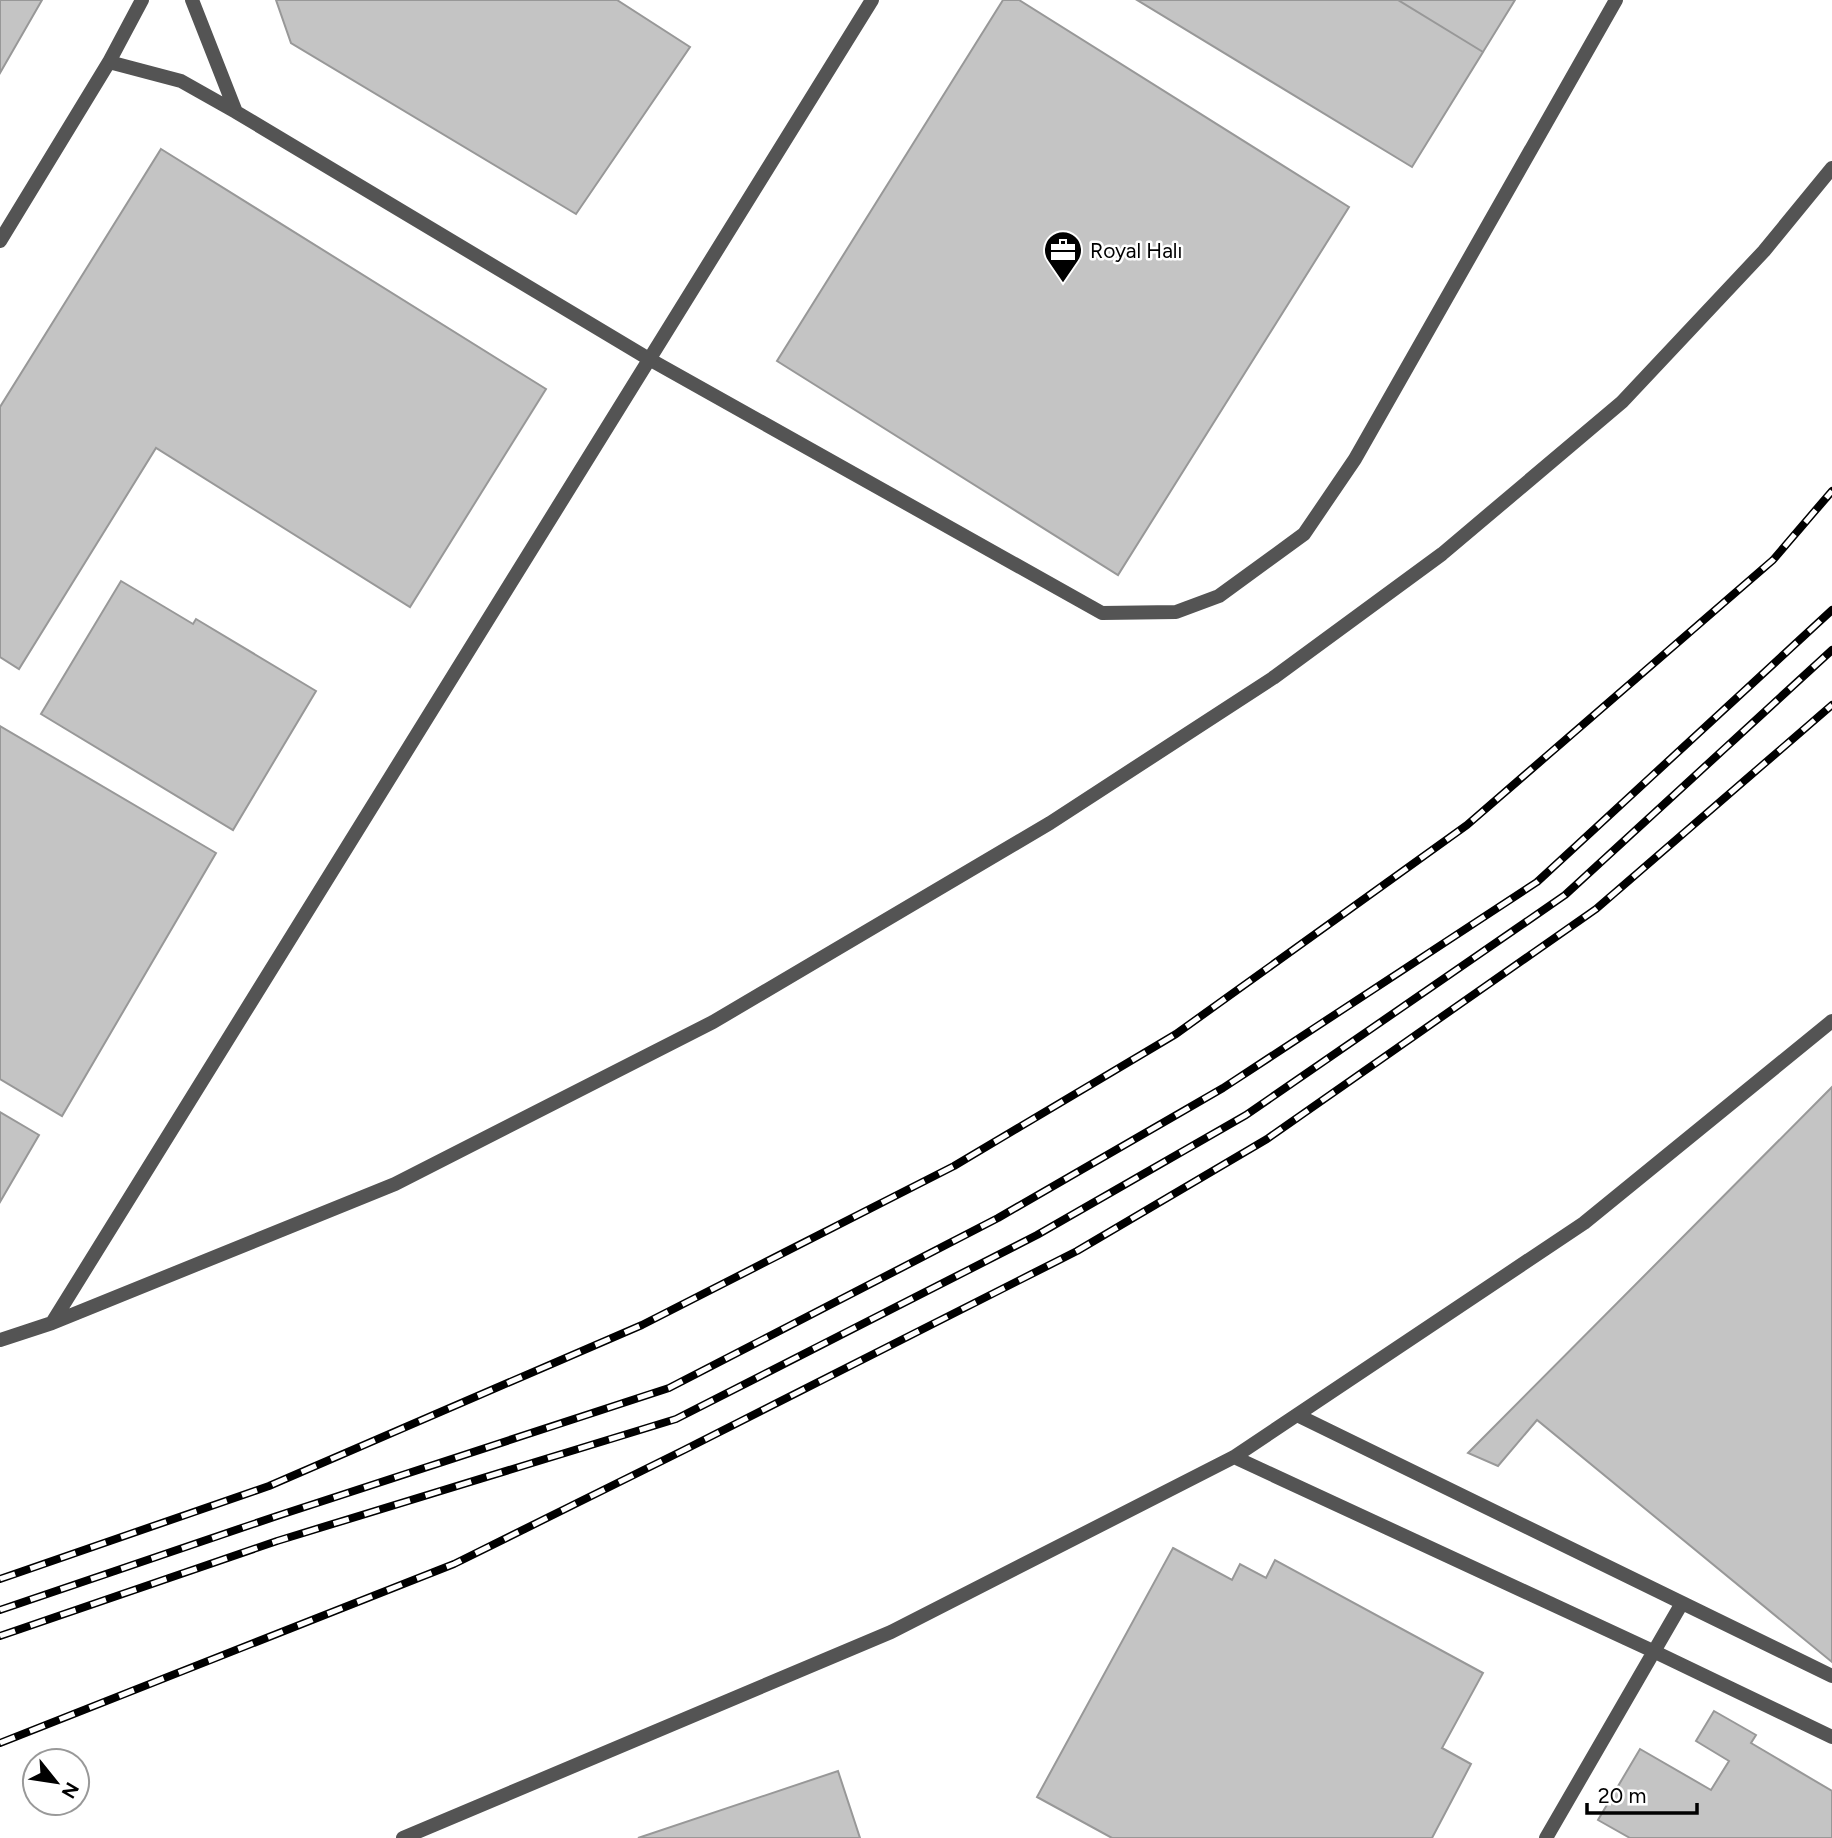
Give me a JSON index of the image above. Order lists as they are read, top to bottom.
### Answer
{
  "places": {
    "office": ["Royal Halı"]
  },
  "scale_bar": "20 m",
  "north": "bottom right"
}
